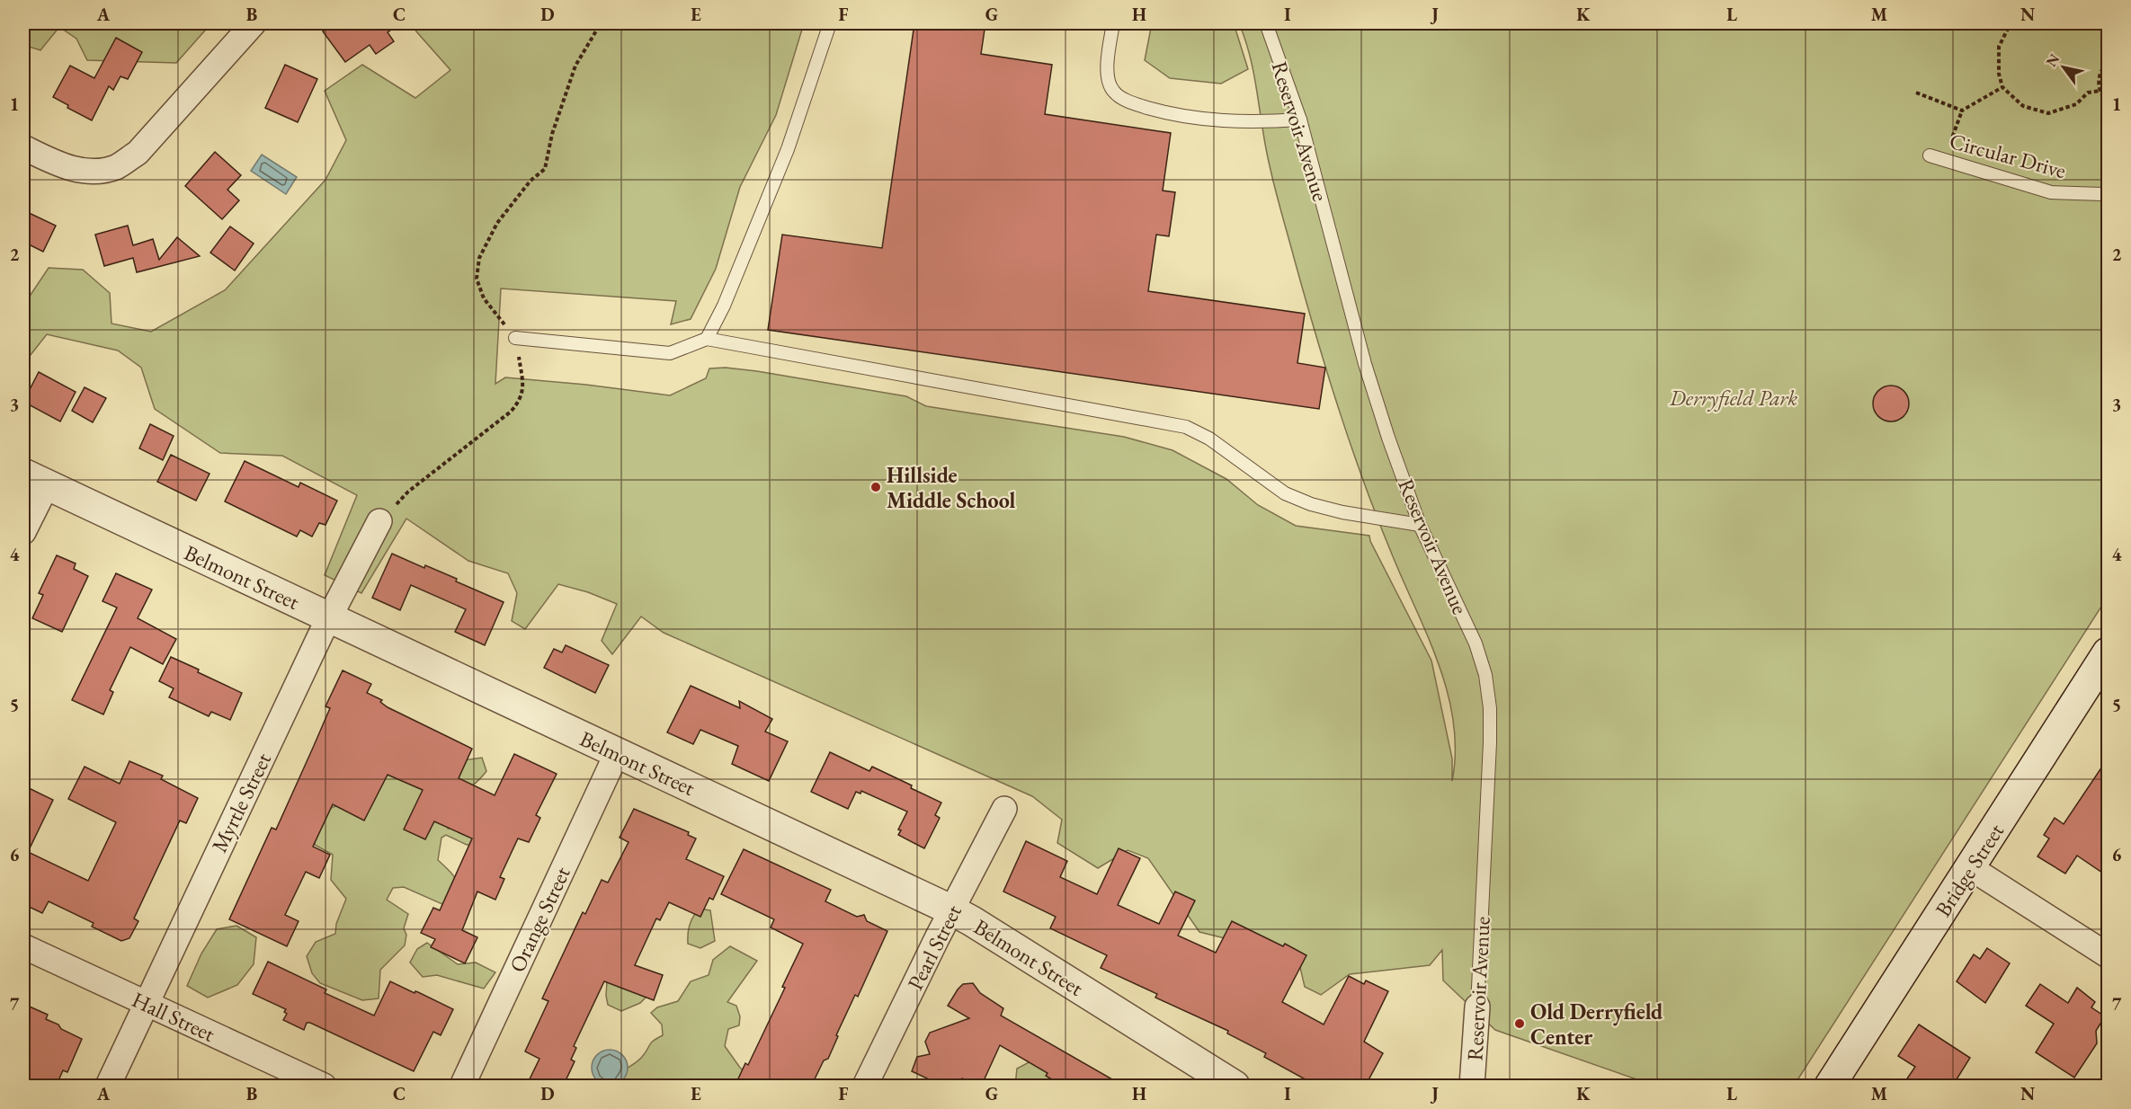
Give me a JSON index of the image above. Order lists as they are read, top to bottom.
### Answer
{
  "streets": {
    "street": [
      "Reservoir Avenue",
      "Belmont Street",
      "Myrtle Street",
      "Bridge Street",
      "Orange Street",
      "Pearl Street",
      "Hall Street"
    ],
    "lane": ["Circular Drive"]
  },
  "crossings": [
    ["Belmont Street", "Myrtle Street"],
    ["Belmont Street", "Orange Street"],
    ["Belmont Street", "Pearl Street"],
    ["Myrtle Street", "Hall Street"]
  ],
  "parks": ["Derryfield Park"],
  "places": ["Hillside Middle School", "Old Derryfield Center"],
  "north": "top left",
  "grid": {
    "columns": [
      "A",
      "B",
      "C",
      "D",
      "E",
      "F",
      "G",
      "H",
      "I",
      "J",
      "K",
      "L",
      "M",
      "N"
    ],
    "rows": [
      "1",
      "2",
      "3",
      "4",
      "5",
      "6",
      "7"
    ]
  }
}
